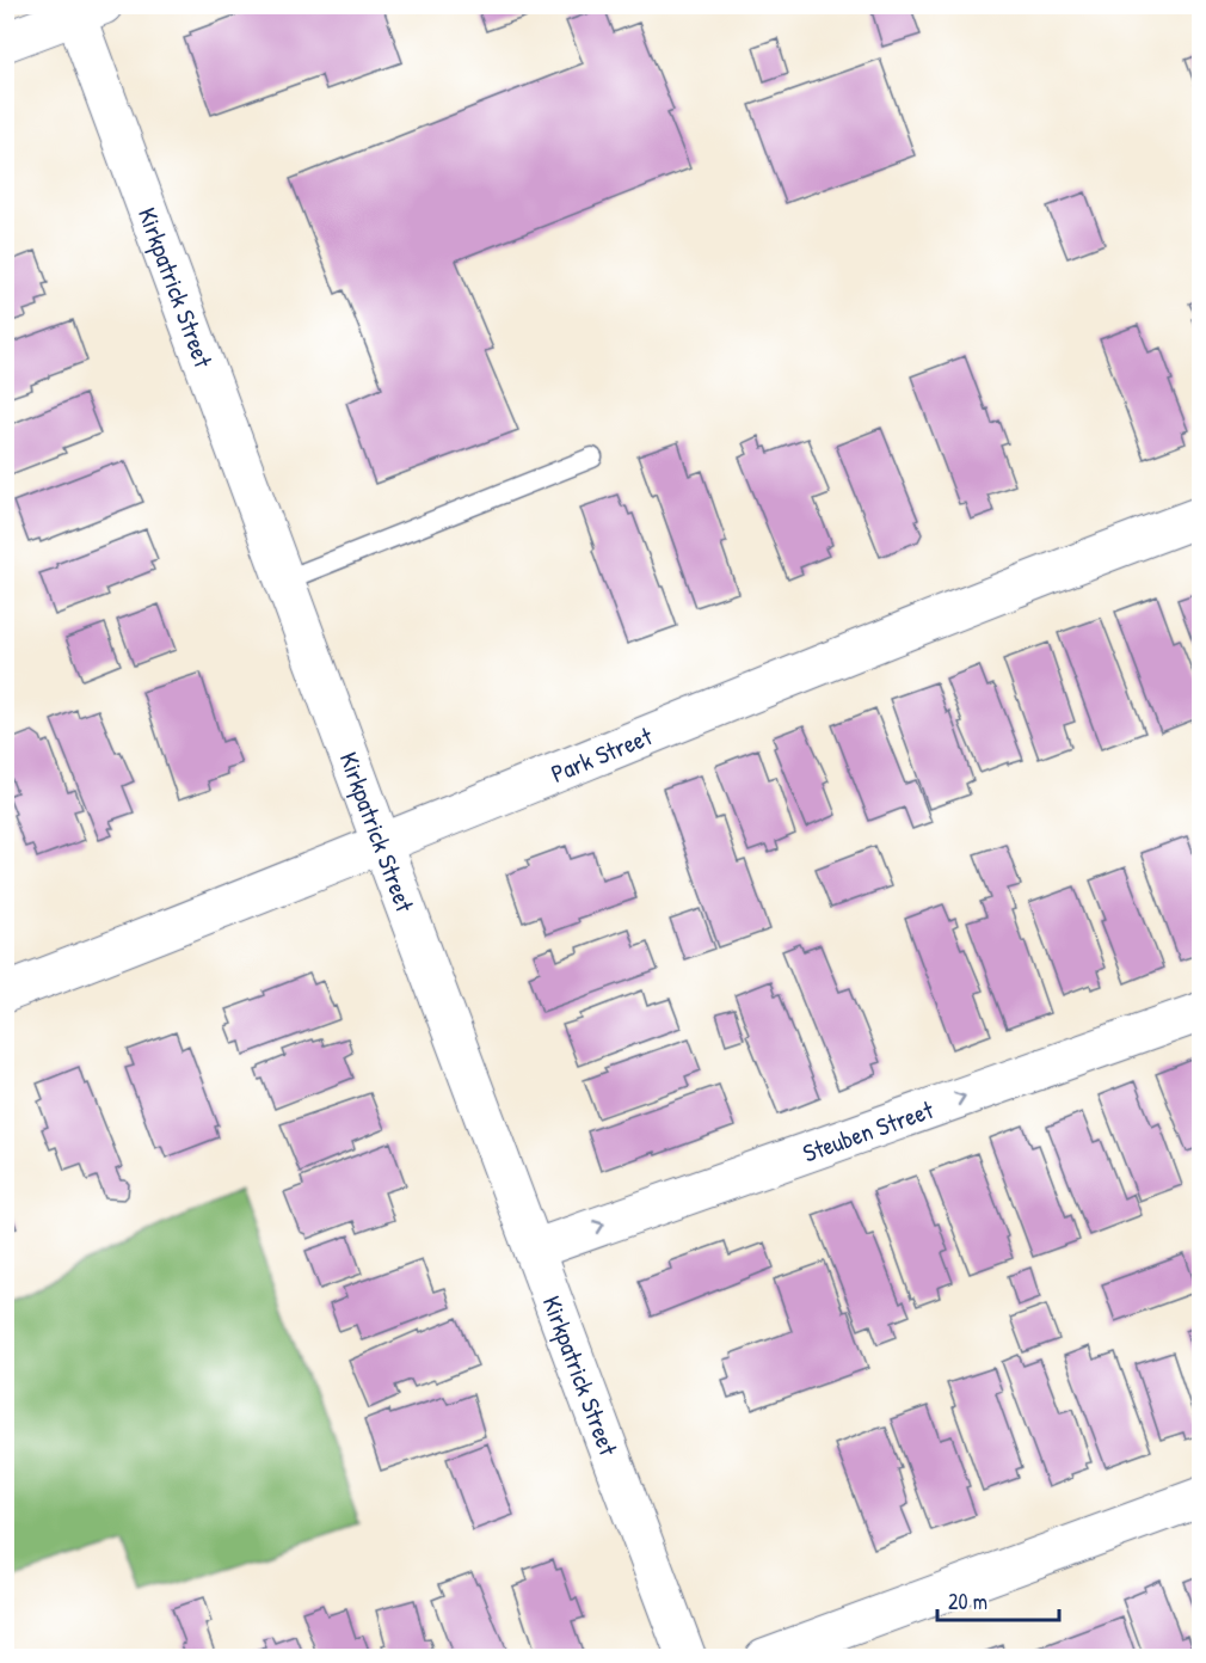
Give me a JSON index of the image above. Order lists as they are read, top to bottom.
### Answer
{
  "streets": {
    "street": ["Kirkpatrick Street", "Park Street", "Steuben Street"]
  },
  "crossings": [
    ["Kirkpatrick Street", "Park Street"],
    ["Kirkpatrick Street", "Steuben Street"]
  ],
  "one_way": ["Steuben Street"],
  "scale_bar": "20 m"
}
